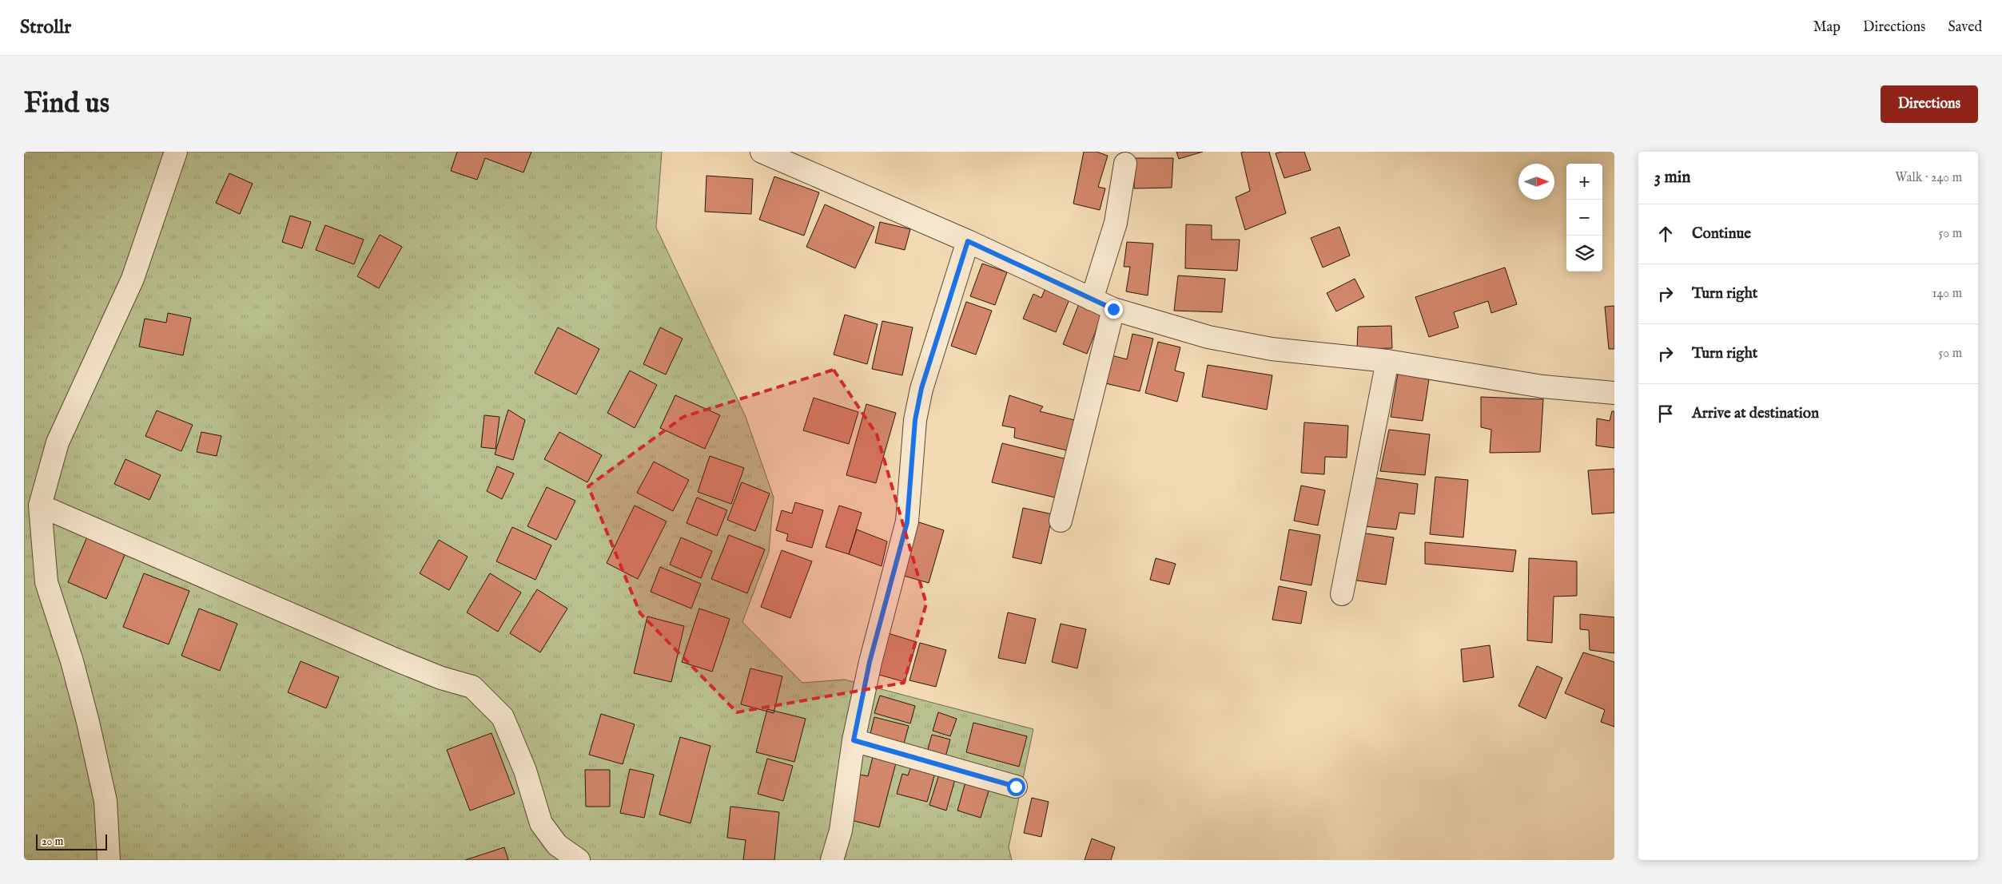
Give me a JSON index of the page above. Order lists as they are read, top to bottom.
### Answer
{
  "scale_bar": "20 m",
  "north": "right",
  "page": {
    "header": "Strollr",
    "nav": ["Map", "Directions", "Saved"],
    "buttons": "Directions",
    "title": "Find us",
    "heading": ["3 min", "Walk · 240 m"],
    "map_buttons": ["+", "−"],
    "list": [
      ["Continue", "50 m"],
      ["Turn right", "140 m"],
      ["Turn right", "50 m"],
      "Arrive at destination"
    ],
    "scale": "20 m"
  }
}
